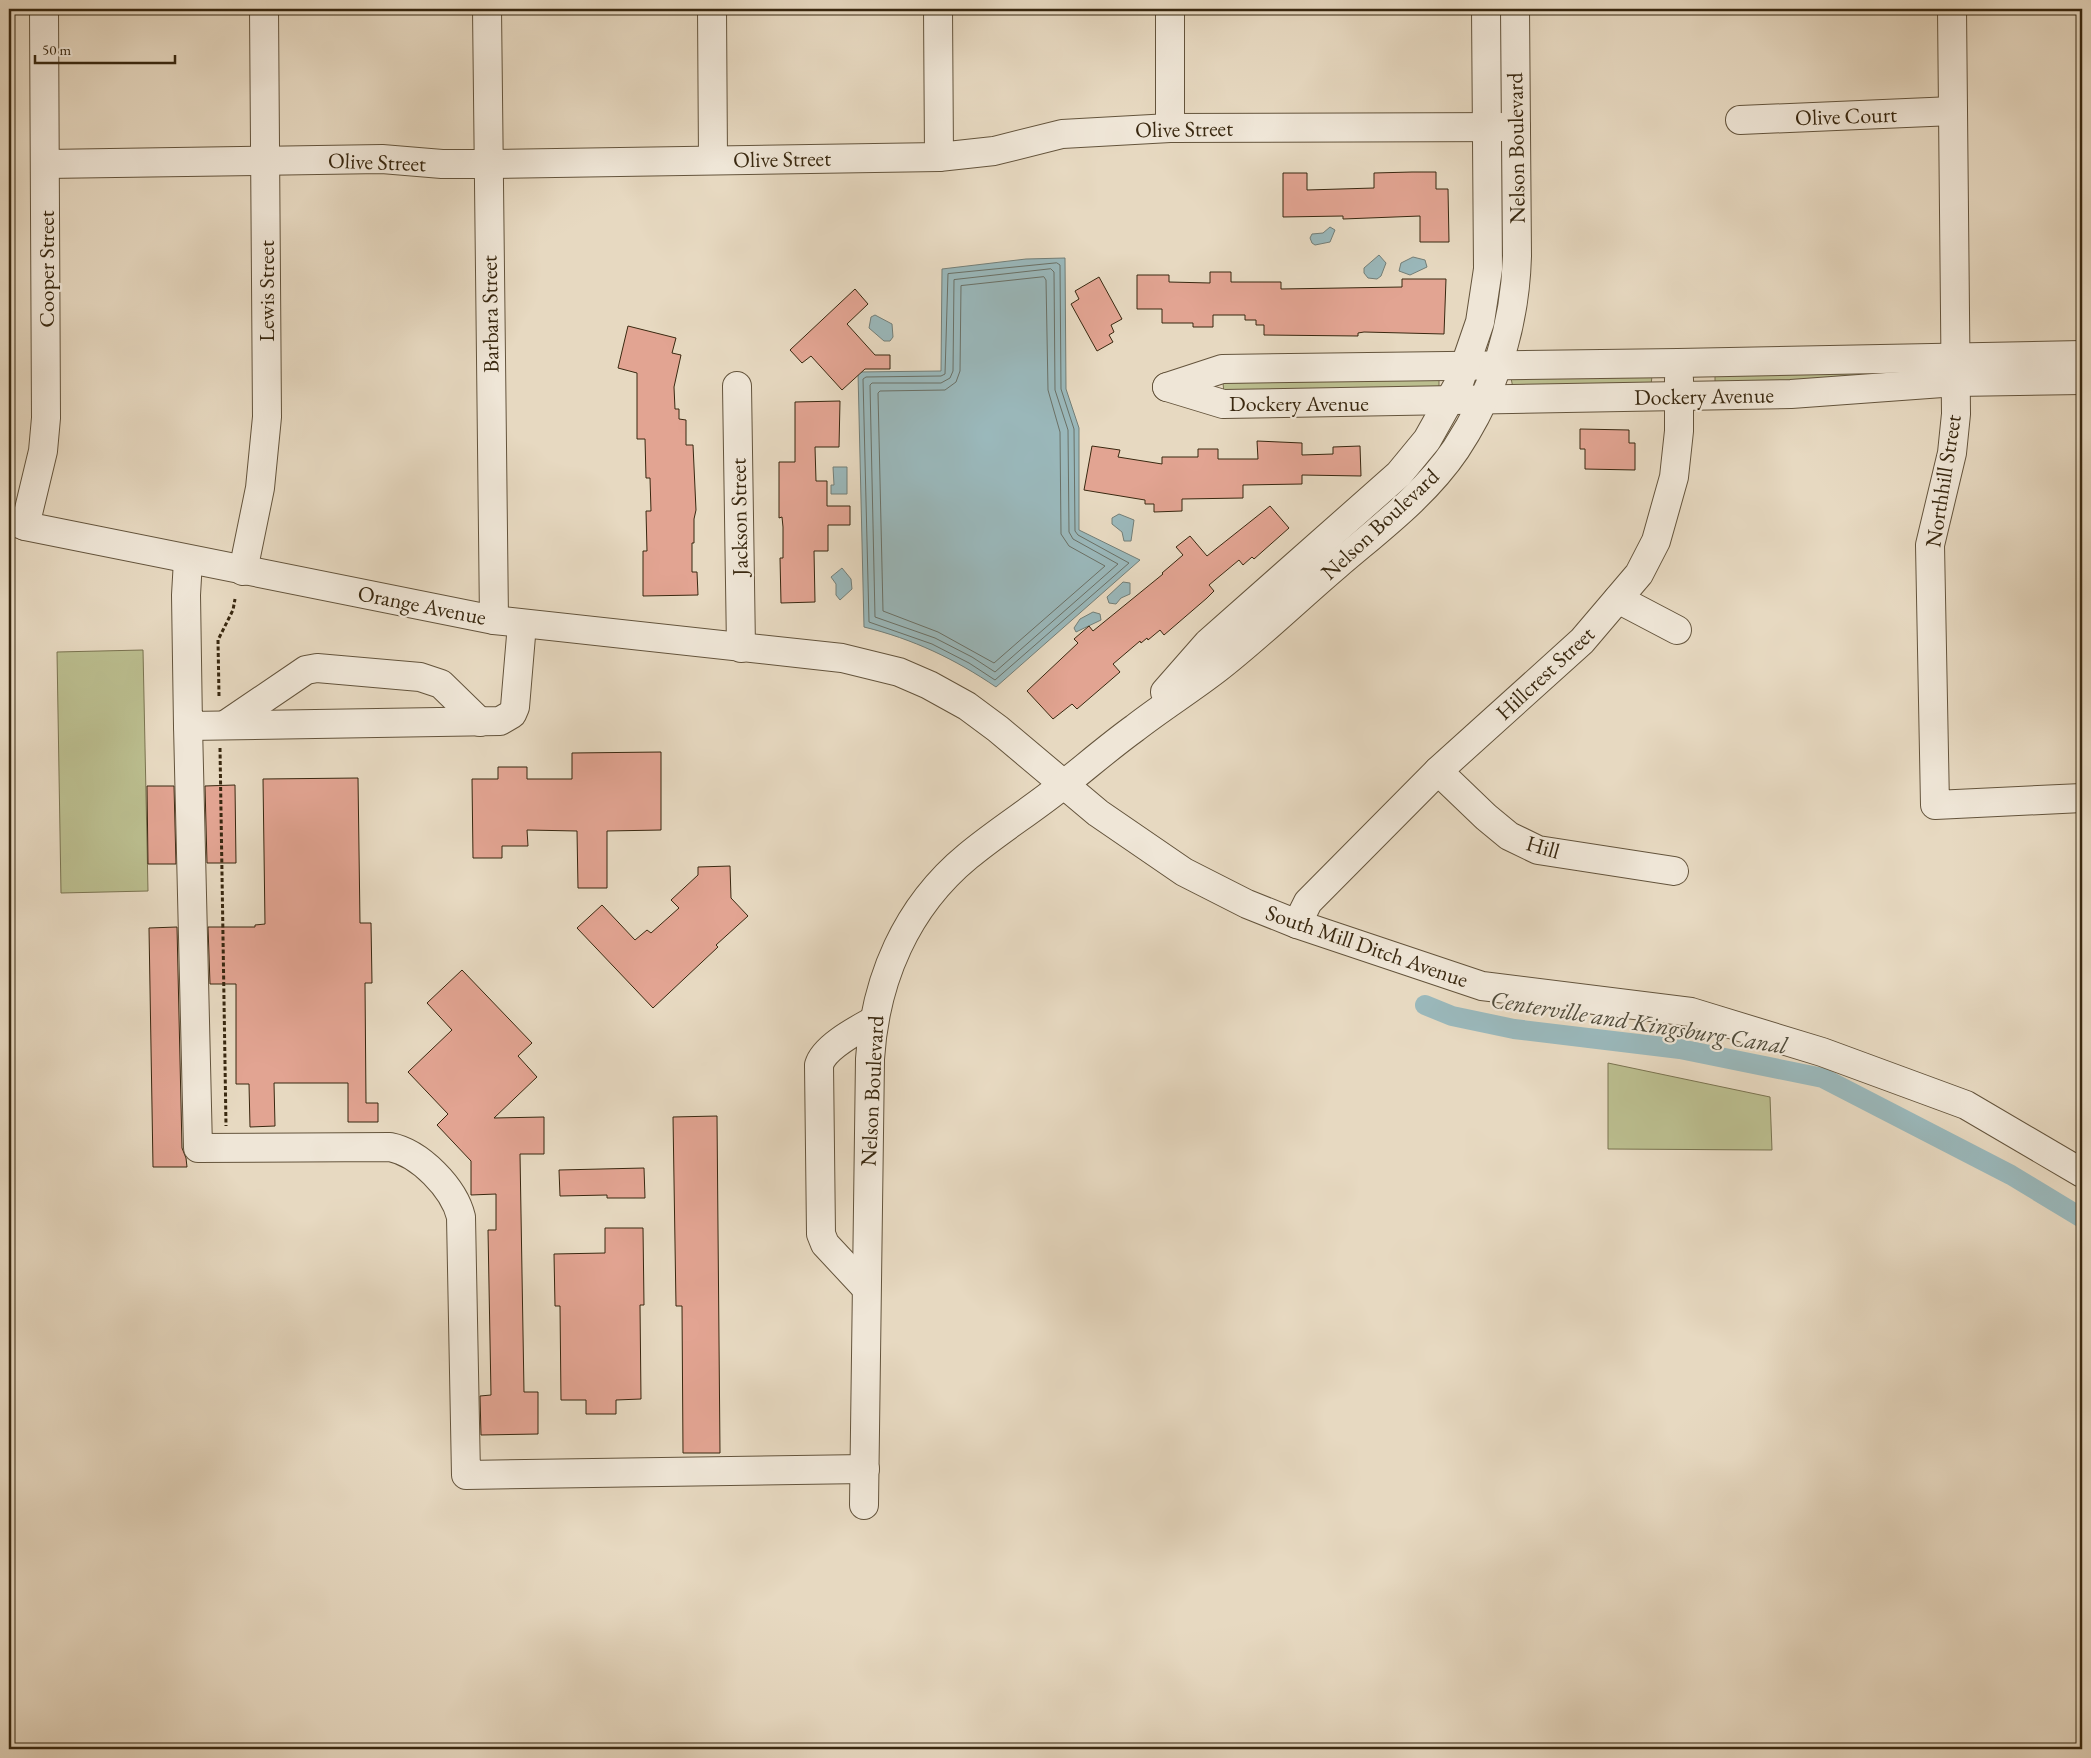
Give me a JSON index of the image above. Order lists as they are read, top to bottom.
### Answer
{
  "streets": {
    "street": [
      "Olive Court",
      "Olive Street",
      "Nelson Boulevard",
      "Cooper Street",
      "Lewis Street",
      "Barbara Street",
      "Dockery Avenue",
      "Northhill Street",
      "Jackson Street",
      "Orange Avenue",
      "Hillcrest Street",
      "Hill",
      "South Mill Ditch Avenue"
    ]
  },
  "crossings": [
    ["Olive Court", "Northhill Street"],
    ["Olive Street", "Nelson Boulevard"],
    ["Olive Street", "Cooper Street"],
    ["Olive Street", "Lewis Street"],
    ["Olive Street", "Barbara Street"],
    ["Nelson Boulevard", "Dockery Avenue"],
    ["Nelson Boulevard", "South Mill Ditch Avenue"],
    ["Cooper Street", "Orange Avenue"],
    ["Lewis Street", "Orange Avenue"],
    ["Barbara Street", "Orange Avenue"],
    ["Dockery Avenue", "Northhill Street"],
    ["Dockery Avenue", "Hillcrest Street"],
    ["Jackson Street", "Orange Avenue"],
    ["Orange Avenue", "South Mill Ditch Avenue"],
    ["Hillcrest Street", "Hill"],
    ["Hillcrest Street", "South Mill Ditch Avenue"]
  ],
  "water": ["Centerville and Kingsburg Canal"],
  "scale_bar": "50 m"
}
